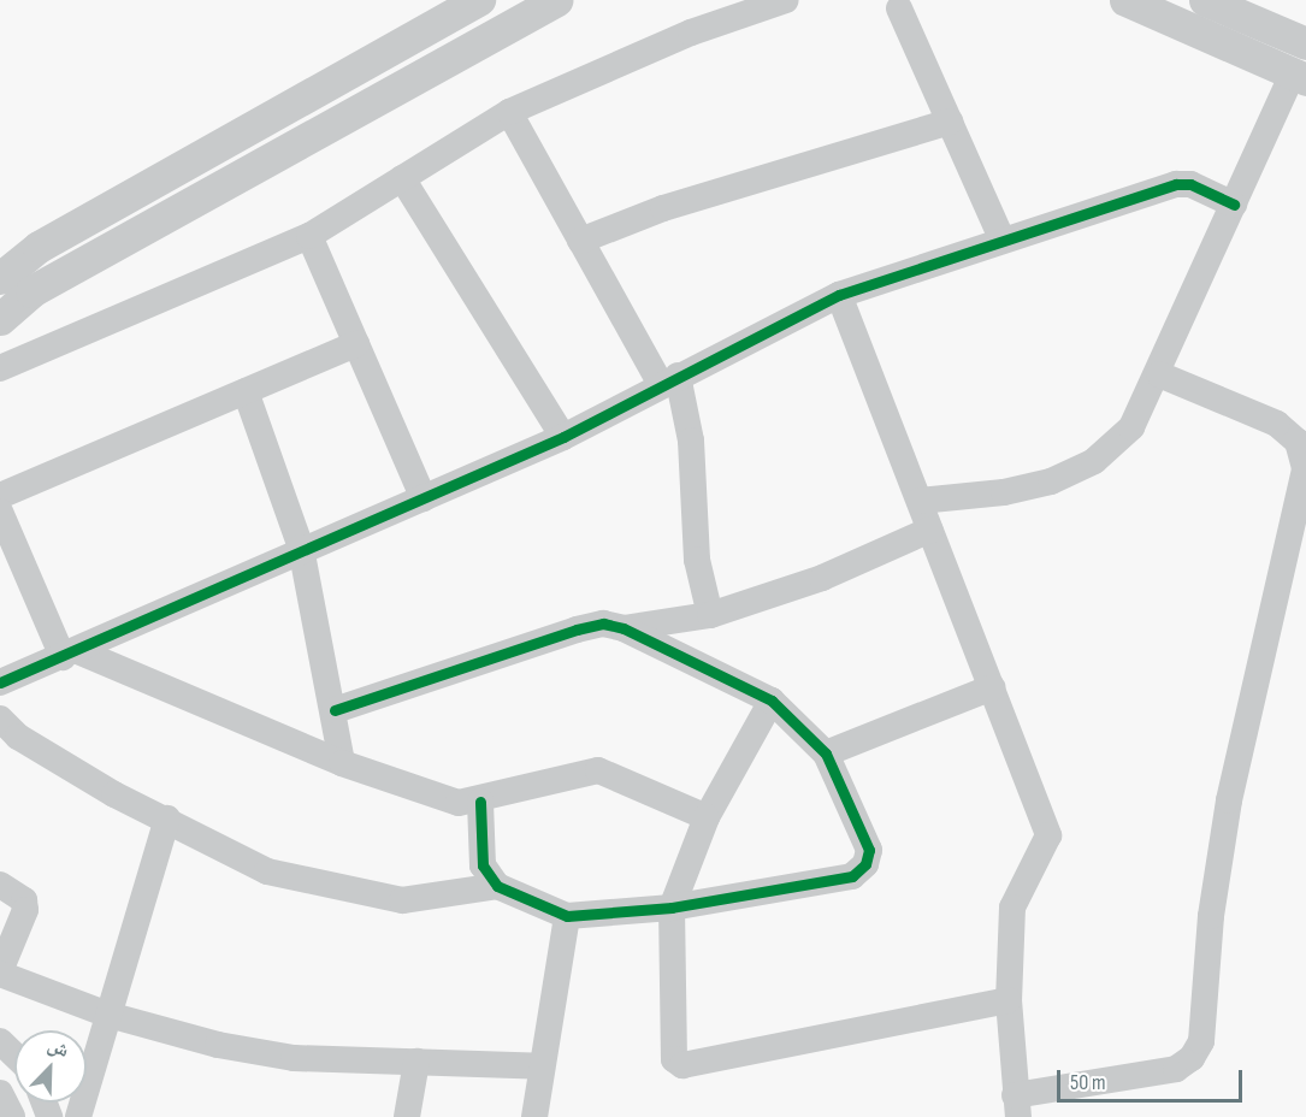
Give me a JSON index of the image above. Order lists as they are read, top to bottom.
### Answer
{
  "scale_bar": "50 m",
  "north": "top right"
}
